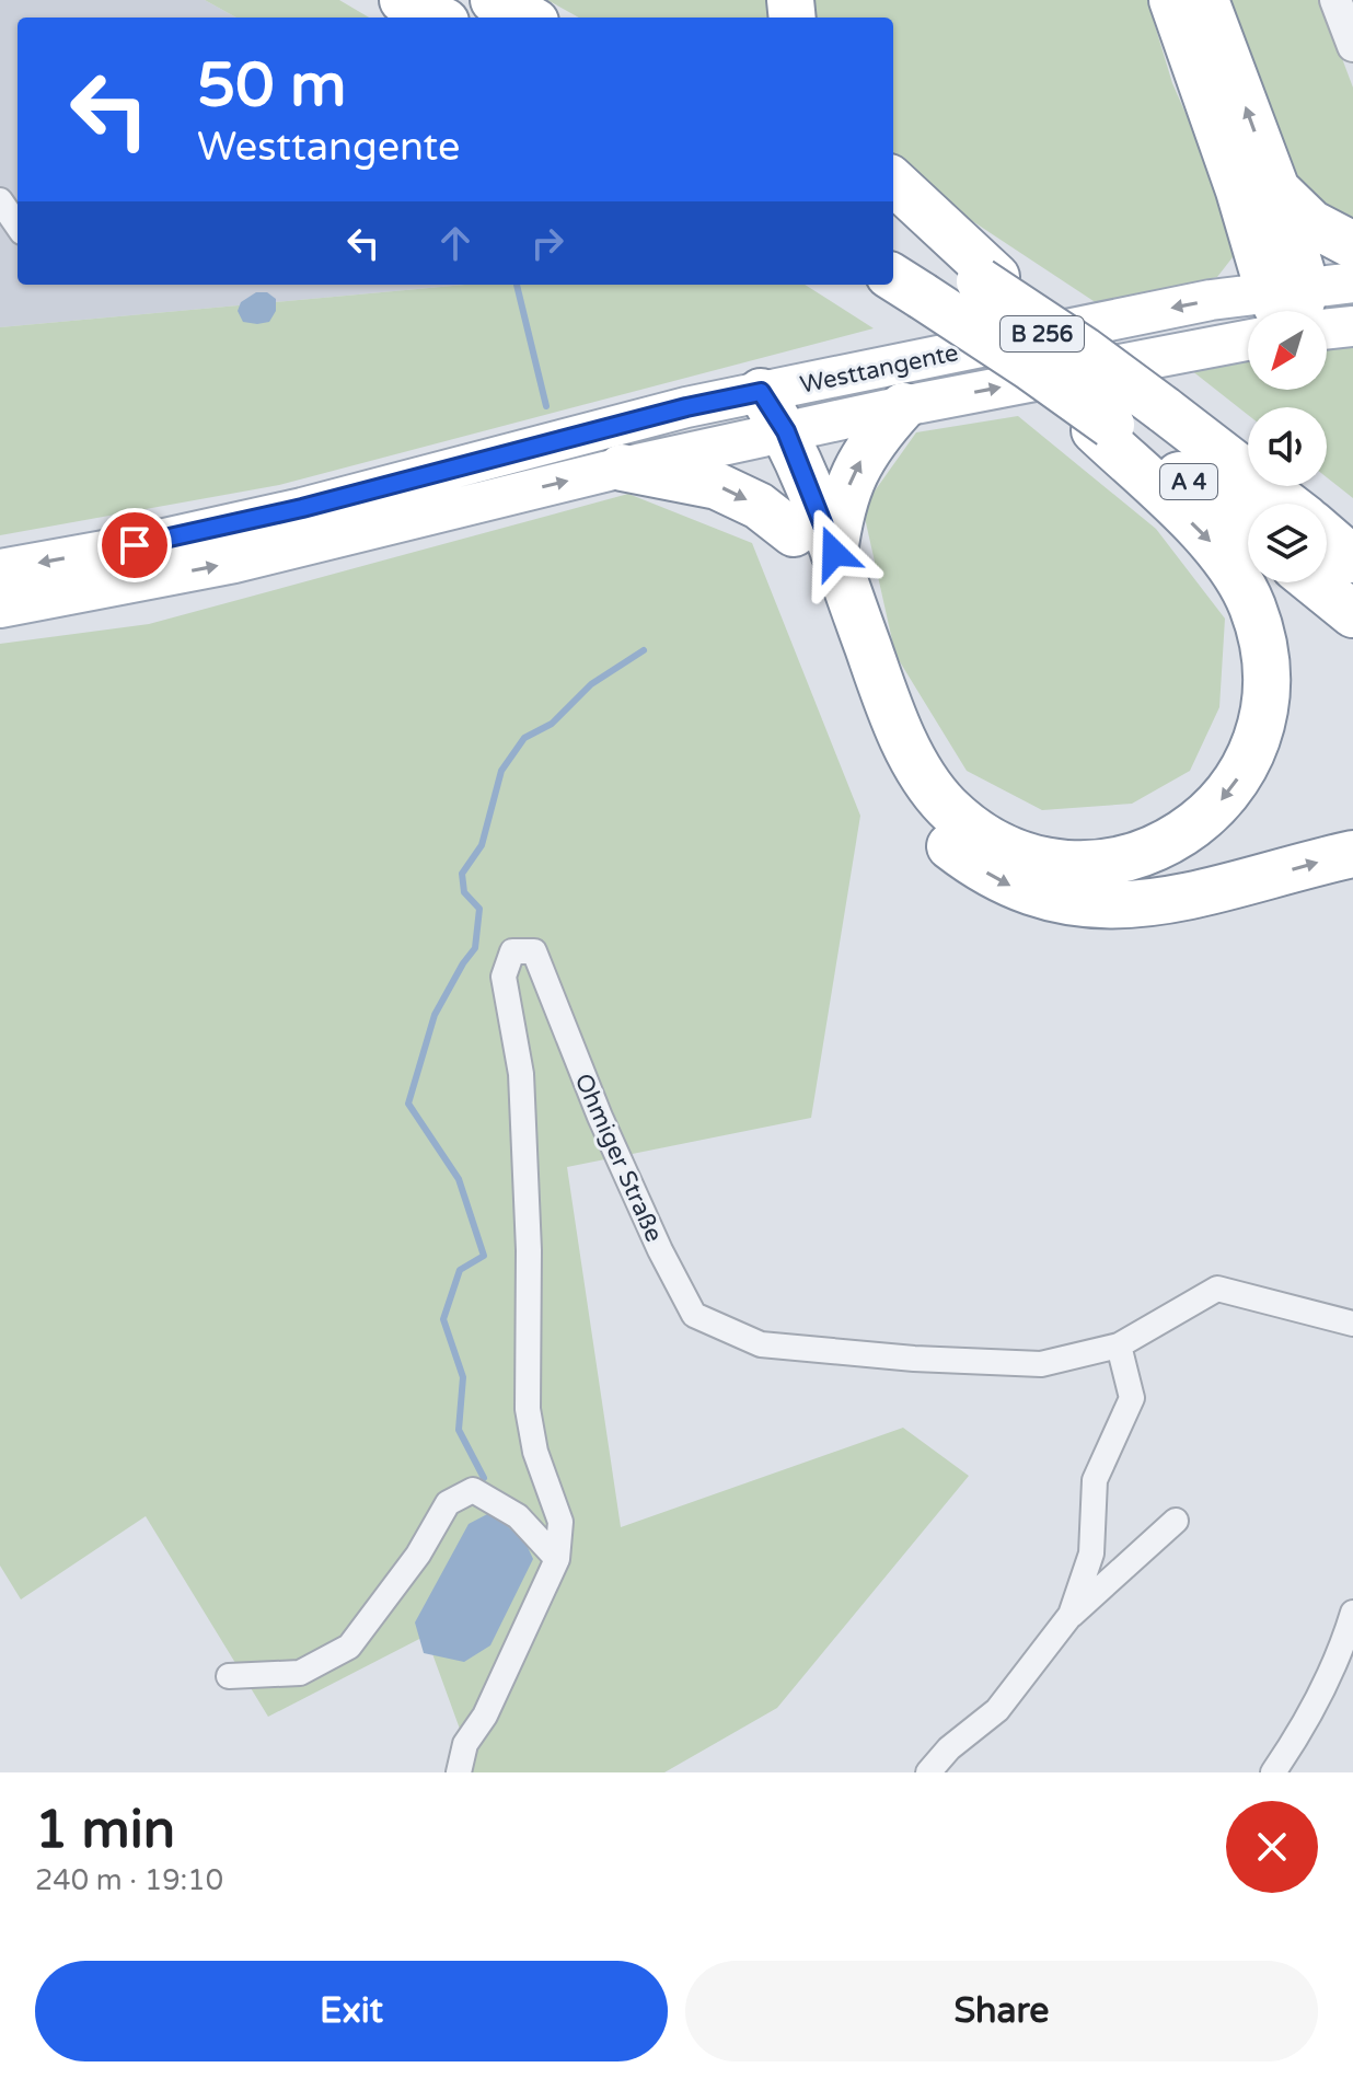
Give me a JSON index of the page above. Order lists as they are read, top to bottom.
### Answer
{
  "streets": {
    "highway": ["A 4"],
    "main road": ["B 256", "Westtangente"],
    "street": ["Ohmiger Straße"]
  },
  "north": "bottom left",
  "page": {
    "turn": ["50 m", "Westtangente"],
    "heading": ["1 min", "240 m · 19:10"],
    "buttons": ["Exit", "Share"]
  }
}
